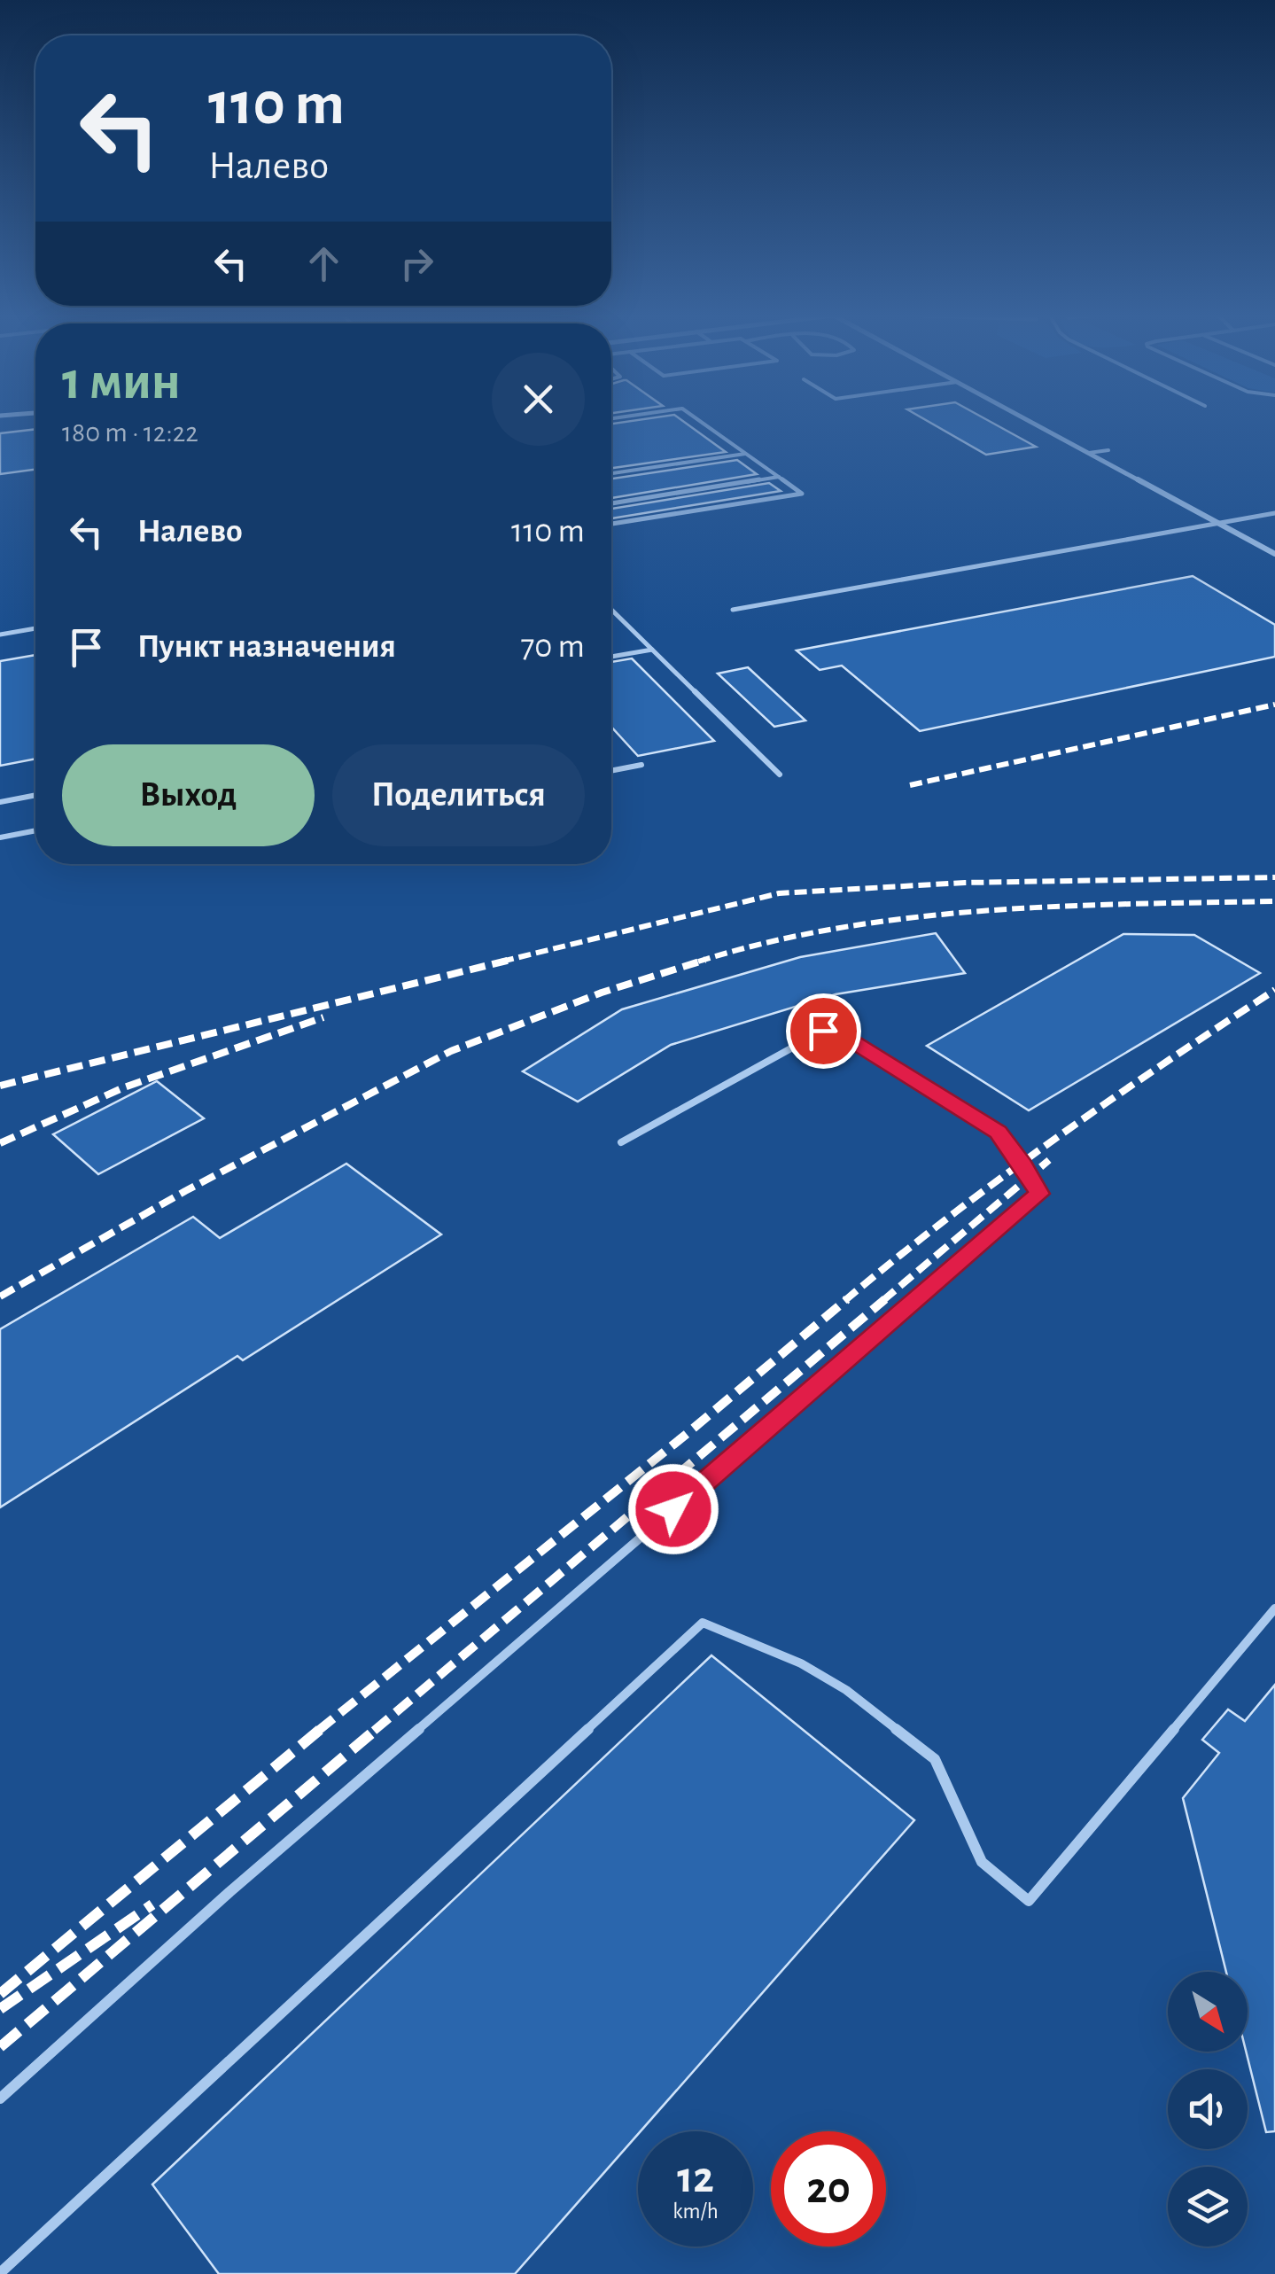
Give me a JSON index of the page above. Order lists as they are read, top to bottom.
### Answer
{
  "north": "bottom right",
  "page": {
    "turn": ["110 m", "Налево"],
    "heading": ["1 мин", "180 m · 12:22"],
    "list": [
      {
        "name": "Налево",
        "value": "110 m"
      },
      {
        "name": "Пункт назначения",
        "value": "70 m"
      }
    ],
    "buttons": ["Выход", "Поделиться"],
    "speed": "12 km/h",
    "limit": "20"
  }
}
